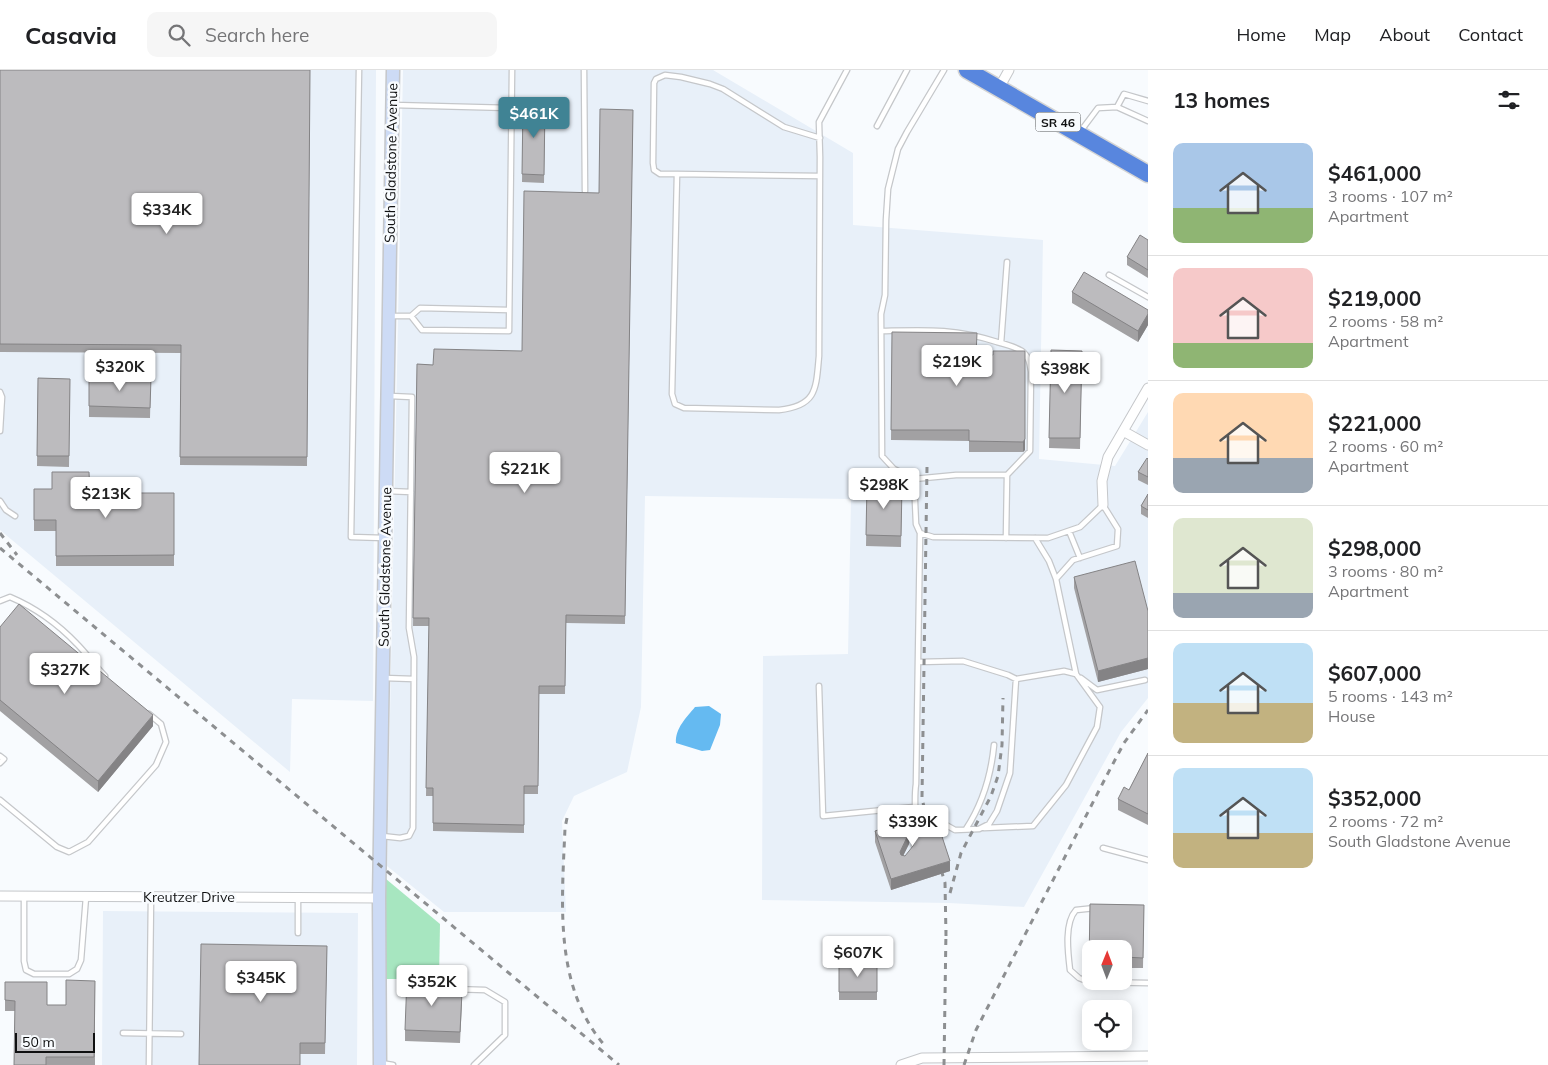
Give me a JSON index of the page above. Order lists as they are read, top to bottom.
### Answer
{
  "streets": {
    "highway": ["SR 46"],
    "street": ["South Gladstone Avenue", "Kreutzer Drive"]
  },
  "crossings": [
    ["South Gladstone Avenue", "Kreutzer Drive"]
  ],
  "scale_bar": "50 m",
  "north": "top",
  "page": {
    "header": "Casavia",
    "search": "Search here",
    "nav": [
      "Home",
      "Map",
      "About",
      "Contact"
    ],
    "heading": "13 homes",
    "price": [
      "$461K",
      "$334K",
      "$219K",
      "$320K",
      "$398K",
      "$221K",
      "$298K",
      "$213K",
      "$327K",
      "$339K",
      "$607K",
      "$345K",
      "$352K"
    ],
    "list": [
      {
        "name": "$461,000",
        "note": "3 rooms · 107 m² · Apartment"
      },
      {
        "name": "$219,000",
        "note": "2 rooms · 58 m² · Apartment"
      },
      {
        "name": "$221,000",
        "note": "2 rooms · 60 m² · Apartment"
      },
      {
        "name": "$298,000",
        "note": "3 rooms · 80 m² · Apartment"
      },
      {
        "name": "$607,000",
        "note": "5 rooms · 143 m² · House"
      },
      {
        "name": "$352,000",
        "note": "2 rooms · 72 m² · South Gladstone Avenue"
      }
    ],
    "scale": "50 m"
  }
}
